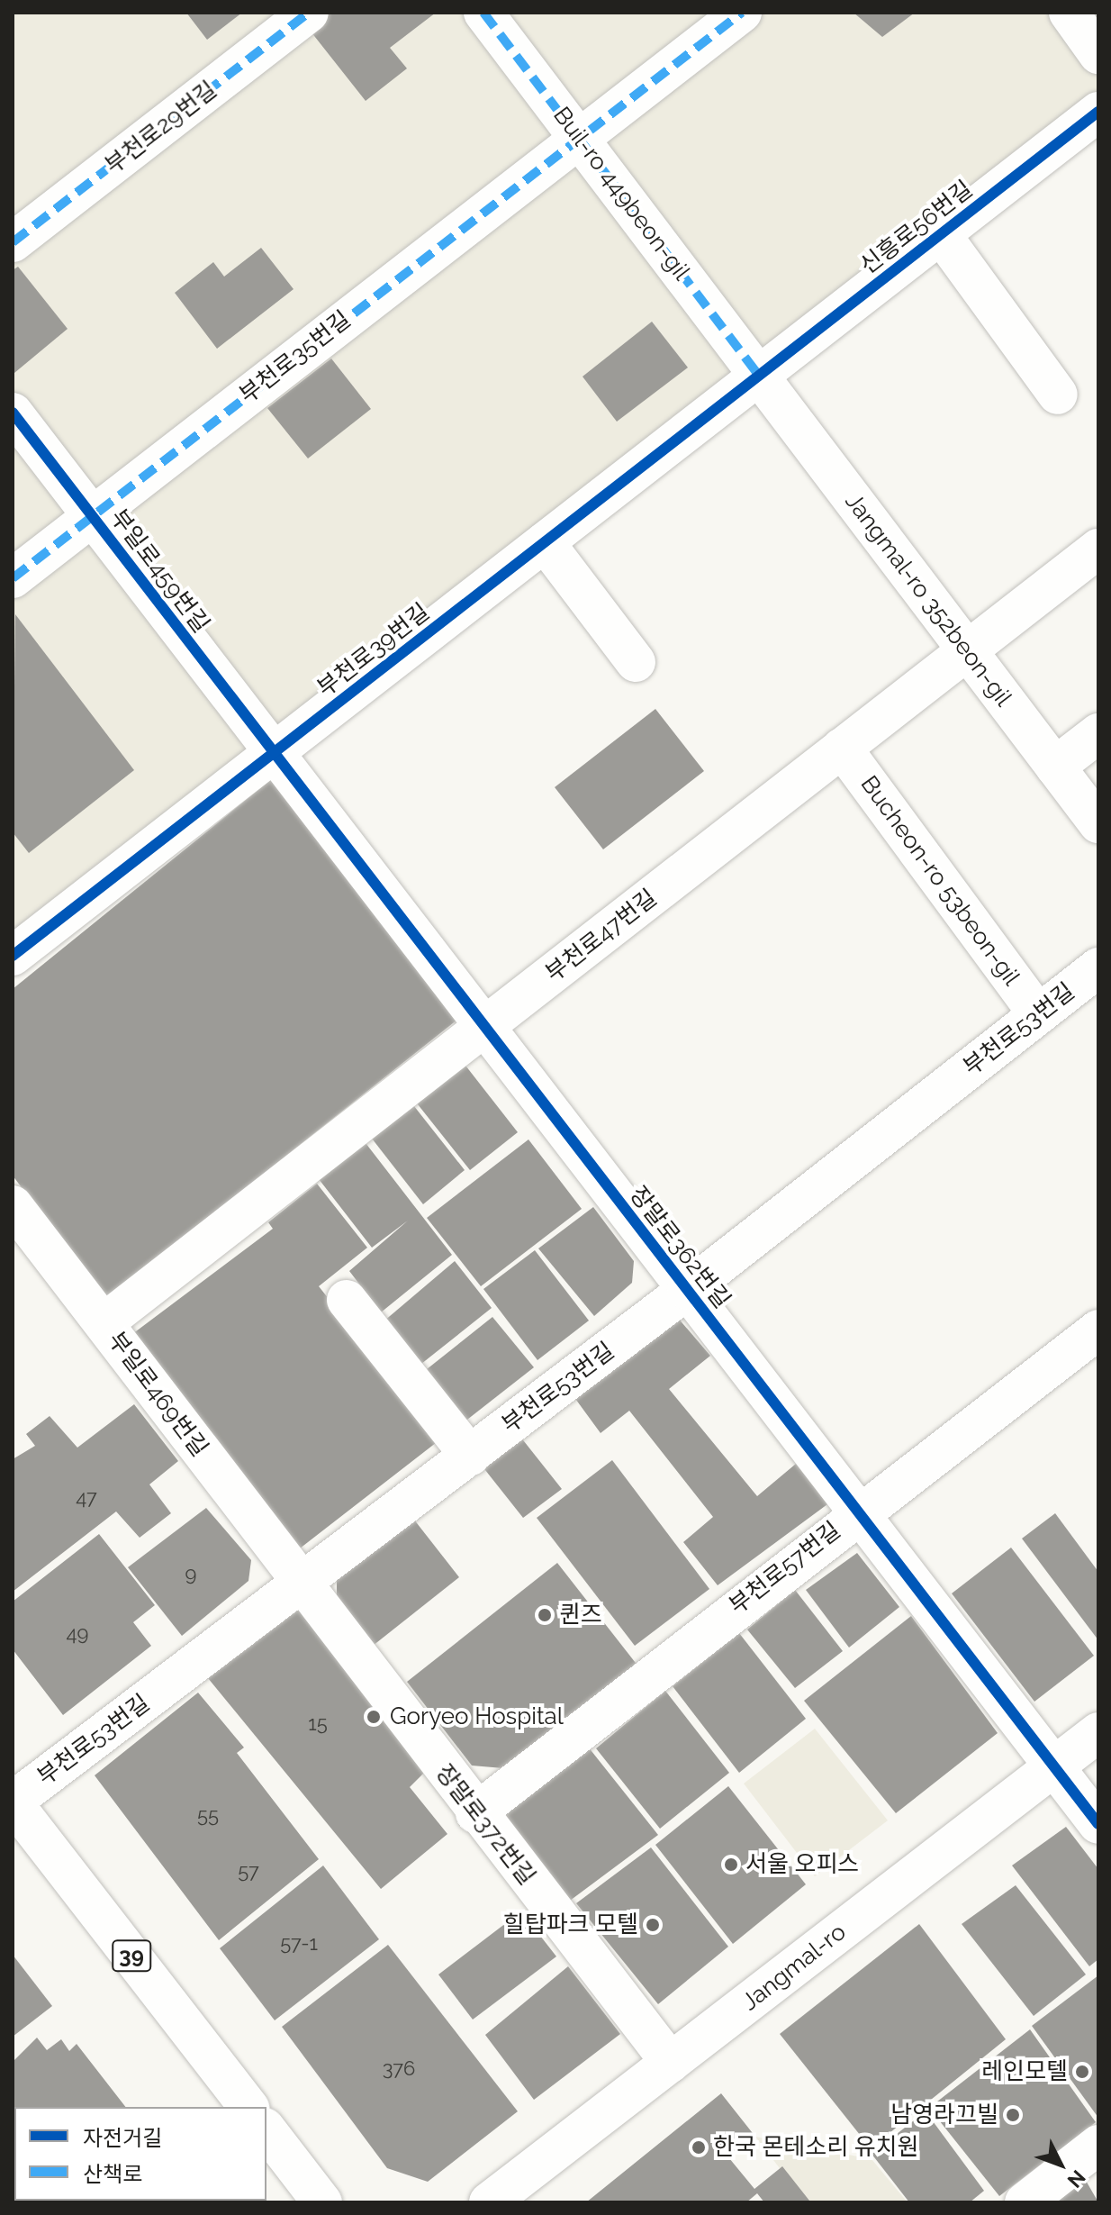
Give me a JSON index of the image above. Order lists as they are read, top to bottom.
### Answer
{
  "streets": {
    "street": [
      "부천로29번길",
      "Buil-ro 449beon-gil",
      "신흥로56번길",
      "부천로35번길",
      "부일로459번길",
      "Jangmal-ro 352beon-gil",
      "부천로39번길",
      "Bucheon-ro 53beon-gil",
      "부천로47번길",
      "부천로53번길",
      "장말로362번길",
      "부일로469번길",
      "부천로57번길",
      "장말로372번길",
      "39",
      "Jangmal-ro"
    ]
  },
  "crossings": [
    ["Buil-ro 449beon-gil", "신흥로56번길"],
    ["Buil-ro 449beon-gil", "부천로35번길"],
    ["Buil-ro 449beon-gil", "Jangmal-ro 352beon-gil"],
    ["Buil-ro 449beon-gil", "부천로39번길"],
    ["신흥로56번길", "Jangmal-ro 352beon-gil"],
    ["신흥로56번길", "부천로39번길"],
    ["부천로35번길", "부일로459번길"],
    ["부일로459번길", "부천로39번길"],
    ["부일로459번길", "장말로362번길"],
    ["Jangmal-ro 352beon-gil", "부천로39번길"],
    ["Jangmal-ro 352beon-gil", "부천로47번길"],
    ["부천로39번길", "장말로362번길"],
    ["Bucheon-ro 53beon-gil", "부천로47번길"],
    ["Bucheon-ro 53beon-gil", "부천로53번길"],
    ["부천로47번길", "장말로362번길"],
    ["부천로47번길", "부일로469번길"],
    ["부천로53번길", "장말로362번길"],
    ["부천로53번길", "부일로469번길"],
    ["부천로53번길", "장말로372번길"],
    ["부천로53번길", "39"],
    ["장말로362번길", "부천로57번길"],
    ["장말로362번길", "Jangmal-ro"],
    ["부일로469번길", "장말로372번길"],
    ["부천로57번길", "장말로372번길"],
    ["장말로372번길", "Jangmal-ro"]
  ],
  "places": [
    "퀸즈",
    "Goryeo Hospital",
    "서울 오피스",
    "힐탑파크 모텔",
    "레인모텔",
    "남영라끄빌",
    "한국 몬테소리 유치원"
  ],
  "house_numbers": [
    "47",
    "9",
    "49",
    "15",
    "55",
    "57",
    "57-1",
    "376"
  ],
  "legend": ["자전거길", "산책로"],
  "north": "bottom right"
}
